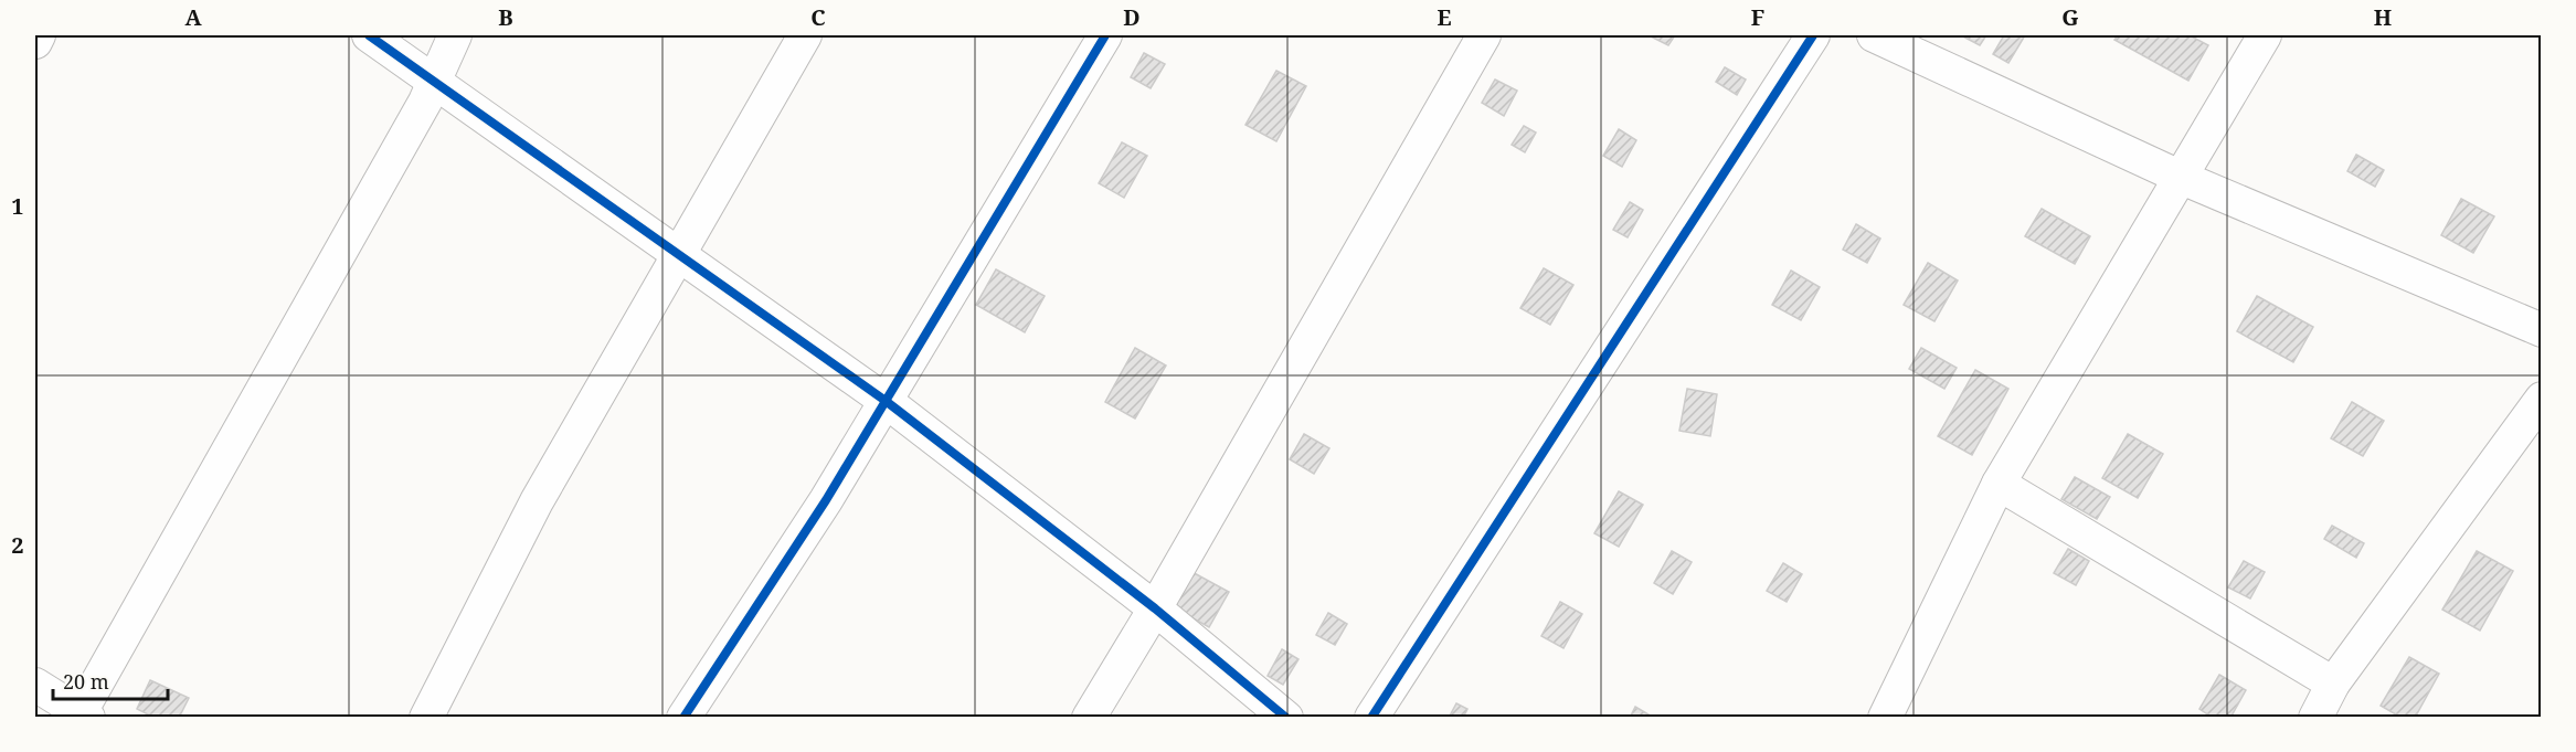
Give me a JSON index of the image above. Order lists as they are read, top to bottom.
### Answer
{
  "scale_bar": "20 m",
  "grid": {
    "columns": [
      "A",
      "B",
      "C",
      "D",
      "E",
      "F",
      "G",
      "H"
    ],
    "rows": ["1", "2"]
  }
}
